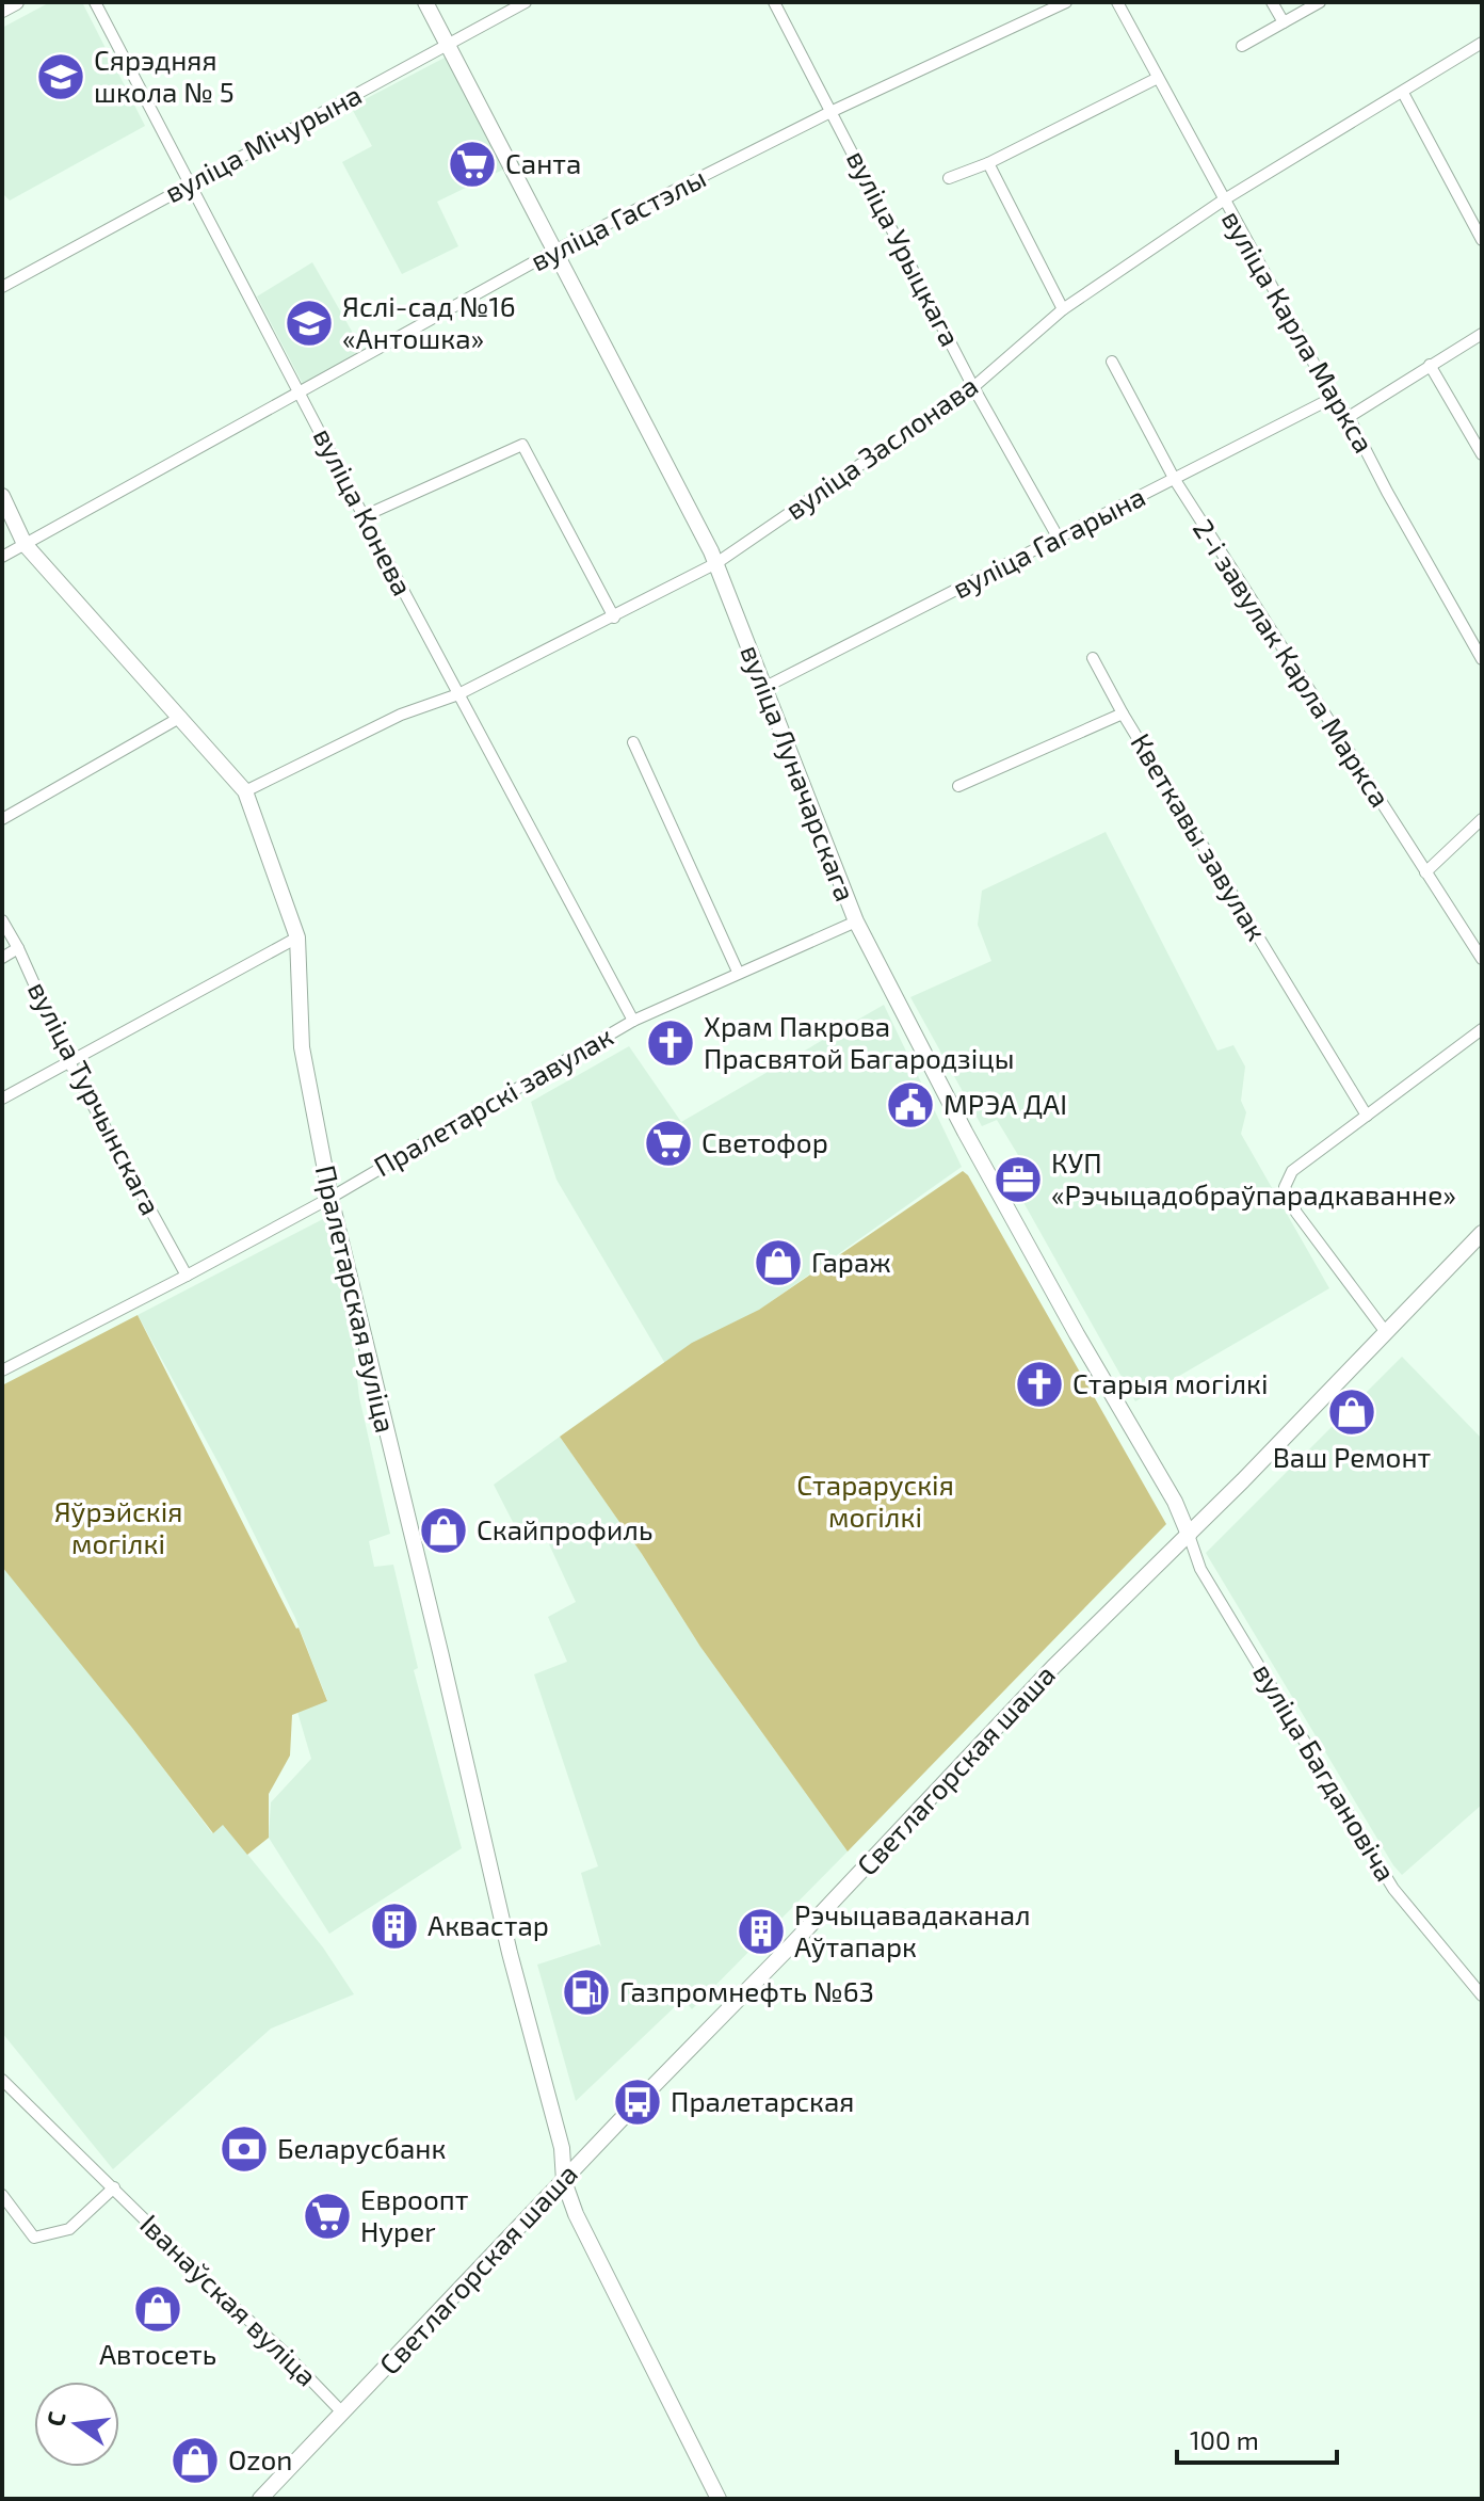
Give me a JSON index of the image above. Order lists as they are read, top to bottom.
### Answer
{
  "streets": {
    "street": [
      "вуліца Мічурына",
      "вуліца Гастэлы",
      "вуліца Урыцкага",
      "вуліца Карла Маркса",
      "вуліца Заслонава",
      "вуліца Конева",
      "вуліца Гагарына",
      "2-і завулак Карла Маркса",
      "вуліца Луначарскага",
      "Кветкавы завулак",
      "вуліца Турчынскага",
      "Пралетарскі завулак",
      "Пралетарская вуліца",
      "Светлагорская шаша",
      "вуліца Багдановіча",
      "Іванаўская вуліца"
    ]
  },
  "crossings": [
    ["вуліца Мічурына", "вуліца Конева"],
    ["вуліца Мічурына", "вуліца Луначарскага"],
    ["вуліца Гастэлы", "вуліца Урыцкага"],
    ["вуліца Гастэлы", "вуліца Конева"],
    ["вуліца Гастэлы", "вуліца Луначарскага"],
    ["вуліца Гастэлы", "Пралетарская вуліца"],
    ["вуліца Урыцкага", "вуліца Заслонава"],
    ["вуліца Урыцкага", "вуліца Гагарына"],
    ["вуліца Карла Маркса", "вуліца Заслонава"],
    ["вуліца Карла Маркса", "вуліца Гагарына"],
    ["вуліца Заслонава", "вуліца Конева"],
    ["вуліца Заслонава", "вуліца Луначарскага"],
    ["вуліца Заслонава", "Пралетарская вуліца"],
    ["вуліца Конева", "Пралетарскі завулак"],
    ["вуліца Гагарына", "2-і завулак Карла Маркса"],
    ["вуліца Гагарына", "вуліца Луначарскага"],
    ["вуліца Луначарскага", "Пралетарскі завулак"],
    ["вуліца Луначарскага", "Светлагорская шаша"],
    ["вуліца Луначарскага", "вуліца Багдановіча"],
    ["вуліца Турчынскага", "Пралетарскі завулак"],
    ["Пралетарскі завулак", "Пралетарская вуліца"],
    ["Пралетарская вуліца", "Светлагорская шаша"],
    ["Светлагорская шаша", "вуліца Багдановіча"],
    ["Светлагорская шаша", "Іванаўская вуліца"]
  ],
  "parks": ["Старарускія могілкі", "Яўрэйскія могілкі"],
  "places": {
    "school or university": ["Сярэдняя школа № 5", "Яслі-сад №16 «Антошка»"],
    "supermarket": ["Санта", "Светофор", "Евроопт Hyper"],
    "church": ["Храм Пакрова Прасвятой Багародзіцы", "Старыя могілкі"],
    "public building": ["МРЭА ДАІ"],
    "office": ["КУП «Рэчыцадобраўпарадкаванне»"],
    "shop": [
      "Гараж",
      "Ваш Ремонт",
      "Скайпрофиль",
      "Автосеть",
      "Ozon"
    ],
    "building": ["Аквастар", "Рэчыцавадаканал Аўтапарк"],
    "fuel station": ["Газпромнефть №63"],
    "bus stop": ["Пралетарская"],
    "bank": ["Беларусбанк"]
  },
  "scale_bar": "100 m",
  "north": "left"
}
